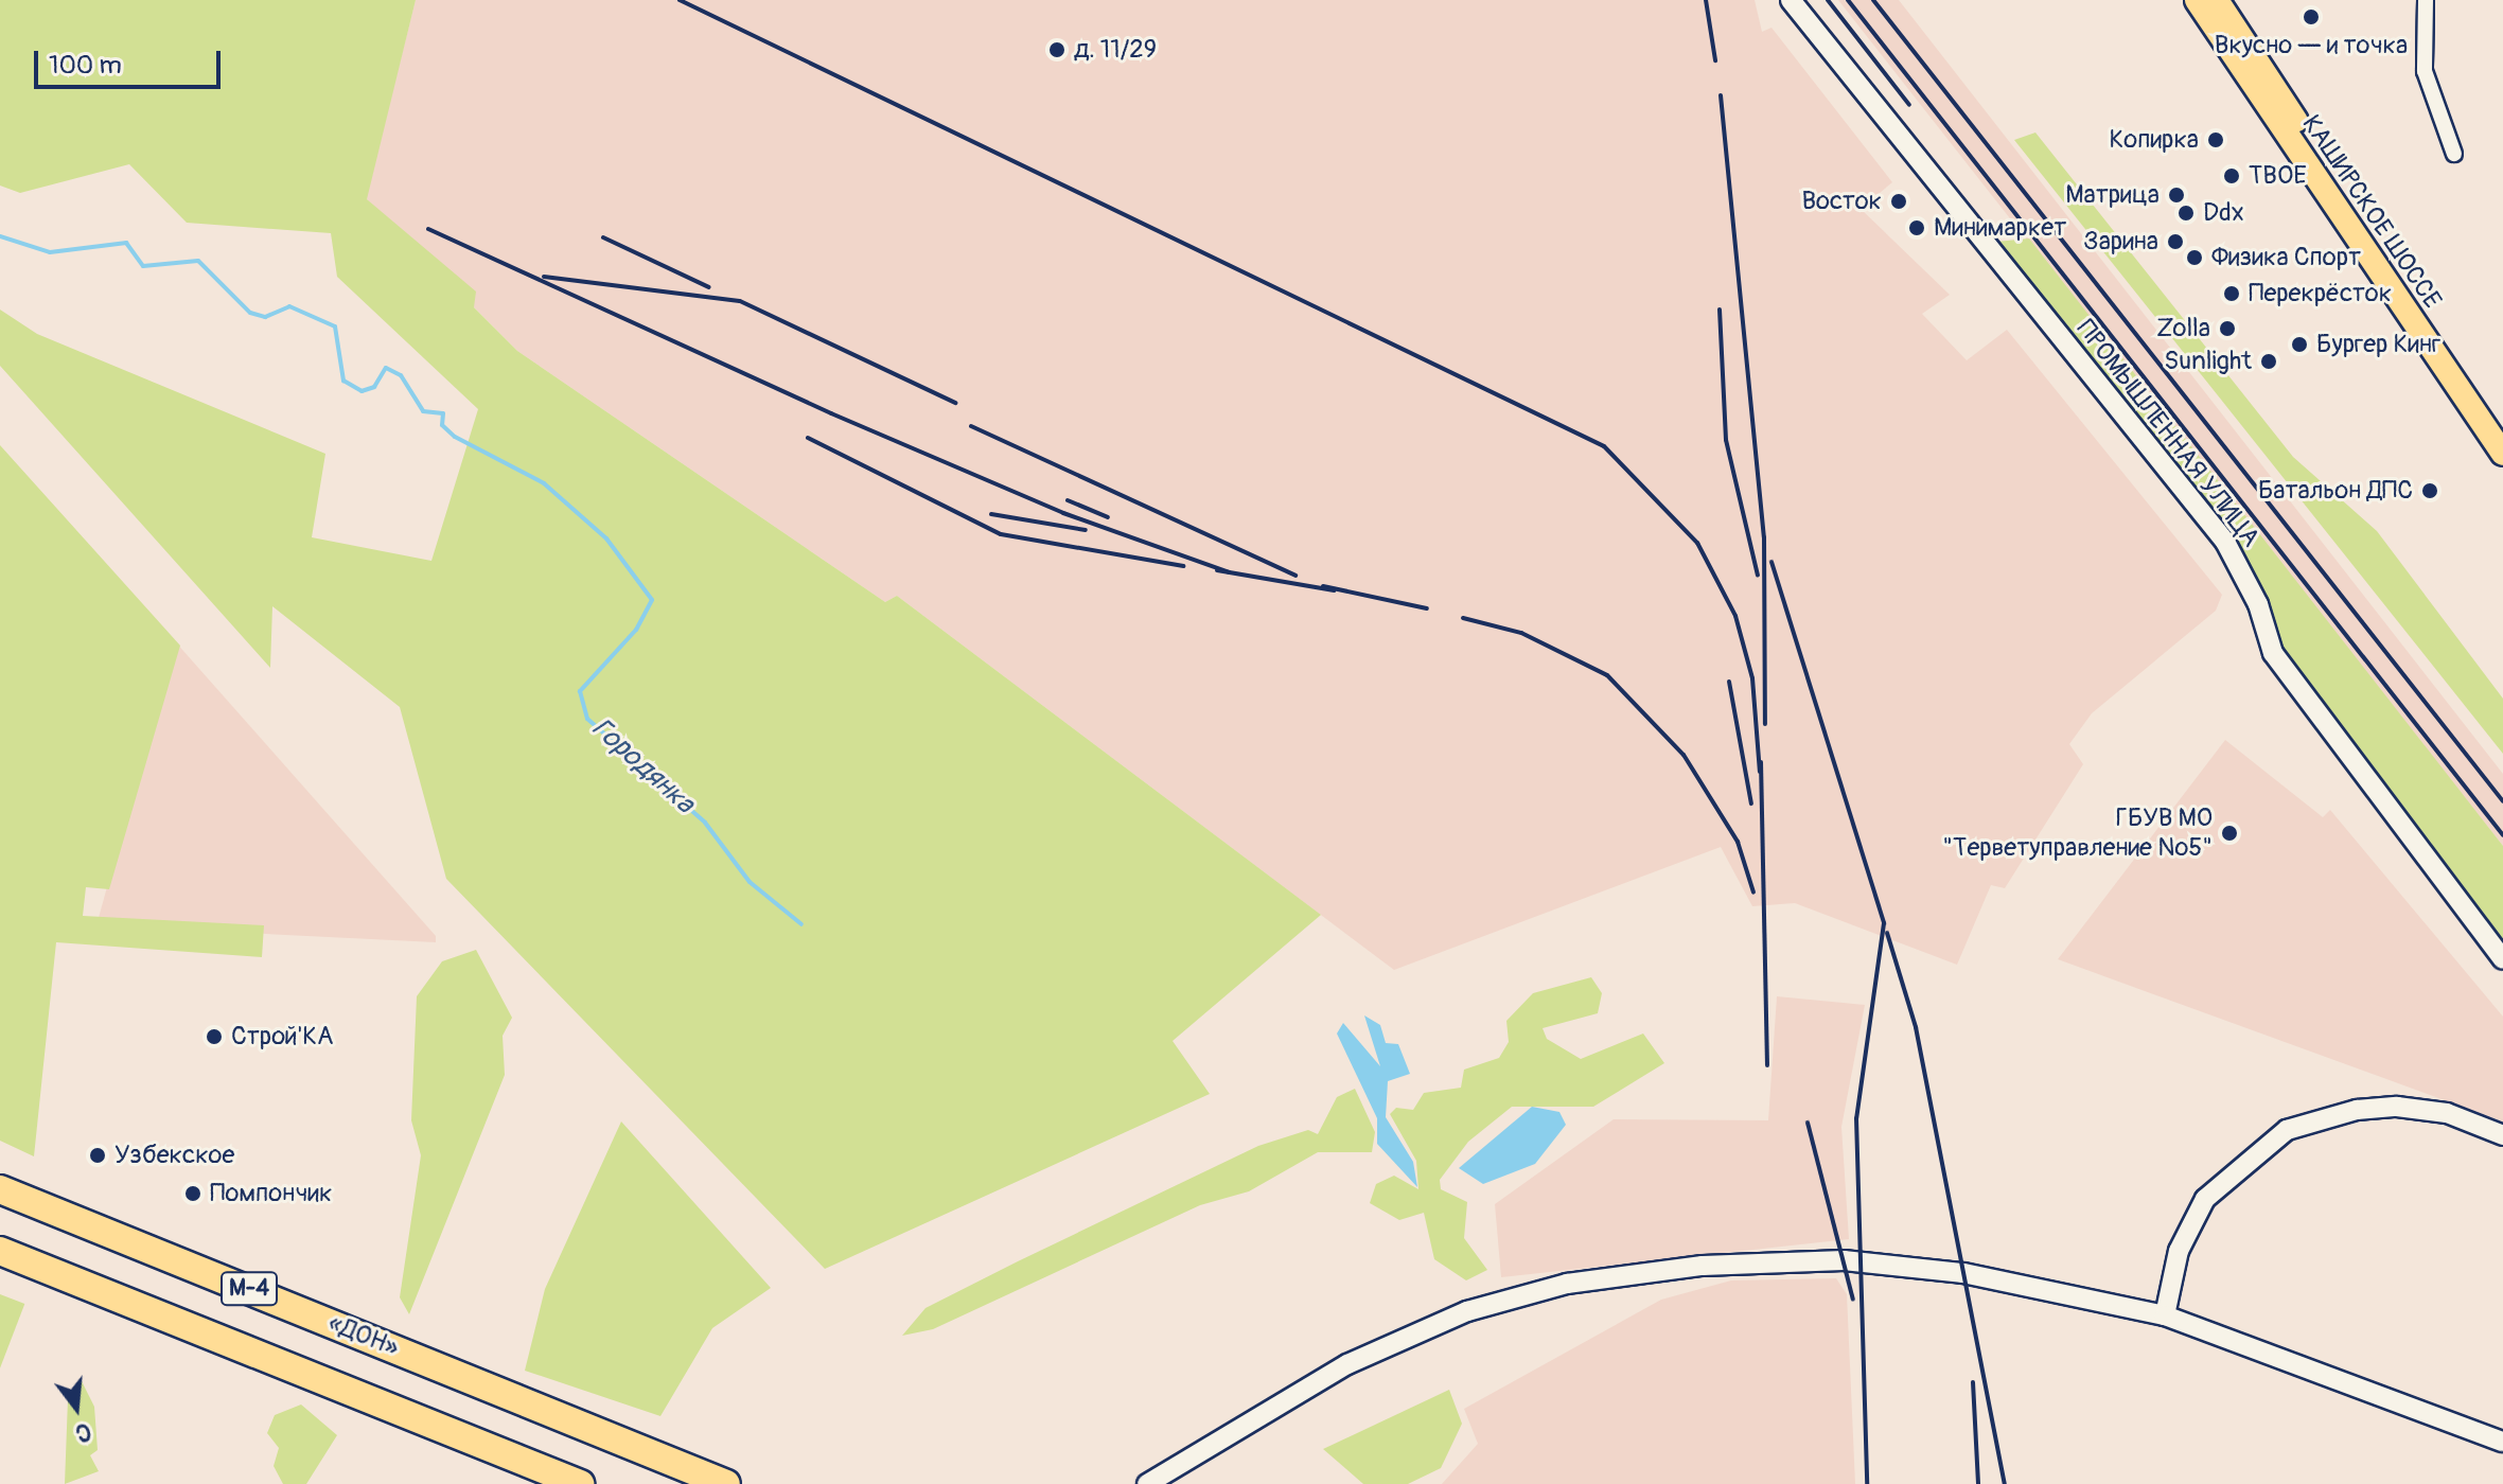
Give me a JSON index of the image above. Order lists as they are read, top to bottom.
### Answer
{
  "streets": {
    "highway": ["М-4", "«ДОН»"],
    "main road": ["КАШИРСКОЕ ШОССЕ"],
    "street": ["ПРОМЫШЛЕННАЯ УЛИЦА"]
  },
  "water": ["Городянка"],
  "places": [
    "Вкусно — и точка",
    "д. 11/29",
    "Копирка",
    "ТВОЕ",
    "Матрица",
    "Восток",
    "Ddx",
    "Минимаркет",
    "Зарина",
    "Физика Спорт",
    "Перекрёсток",
    "Zolla",
    "Бургер Кинг",
    "Sunlight",
    "Батальон ДПС",
    "ГБУВ МО \"Терветуправление №5\"",
    "Строй'КА",
    "Узбекское",
    "Помпончик"
  ],
  "scale_bar": "100 m",
  "north": "bottom"
}
